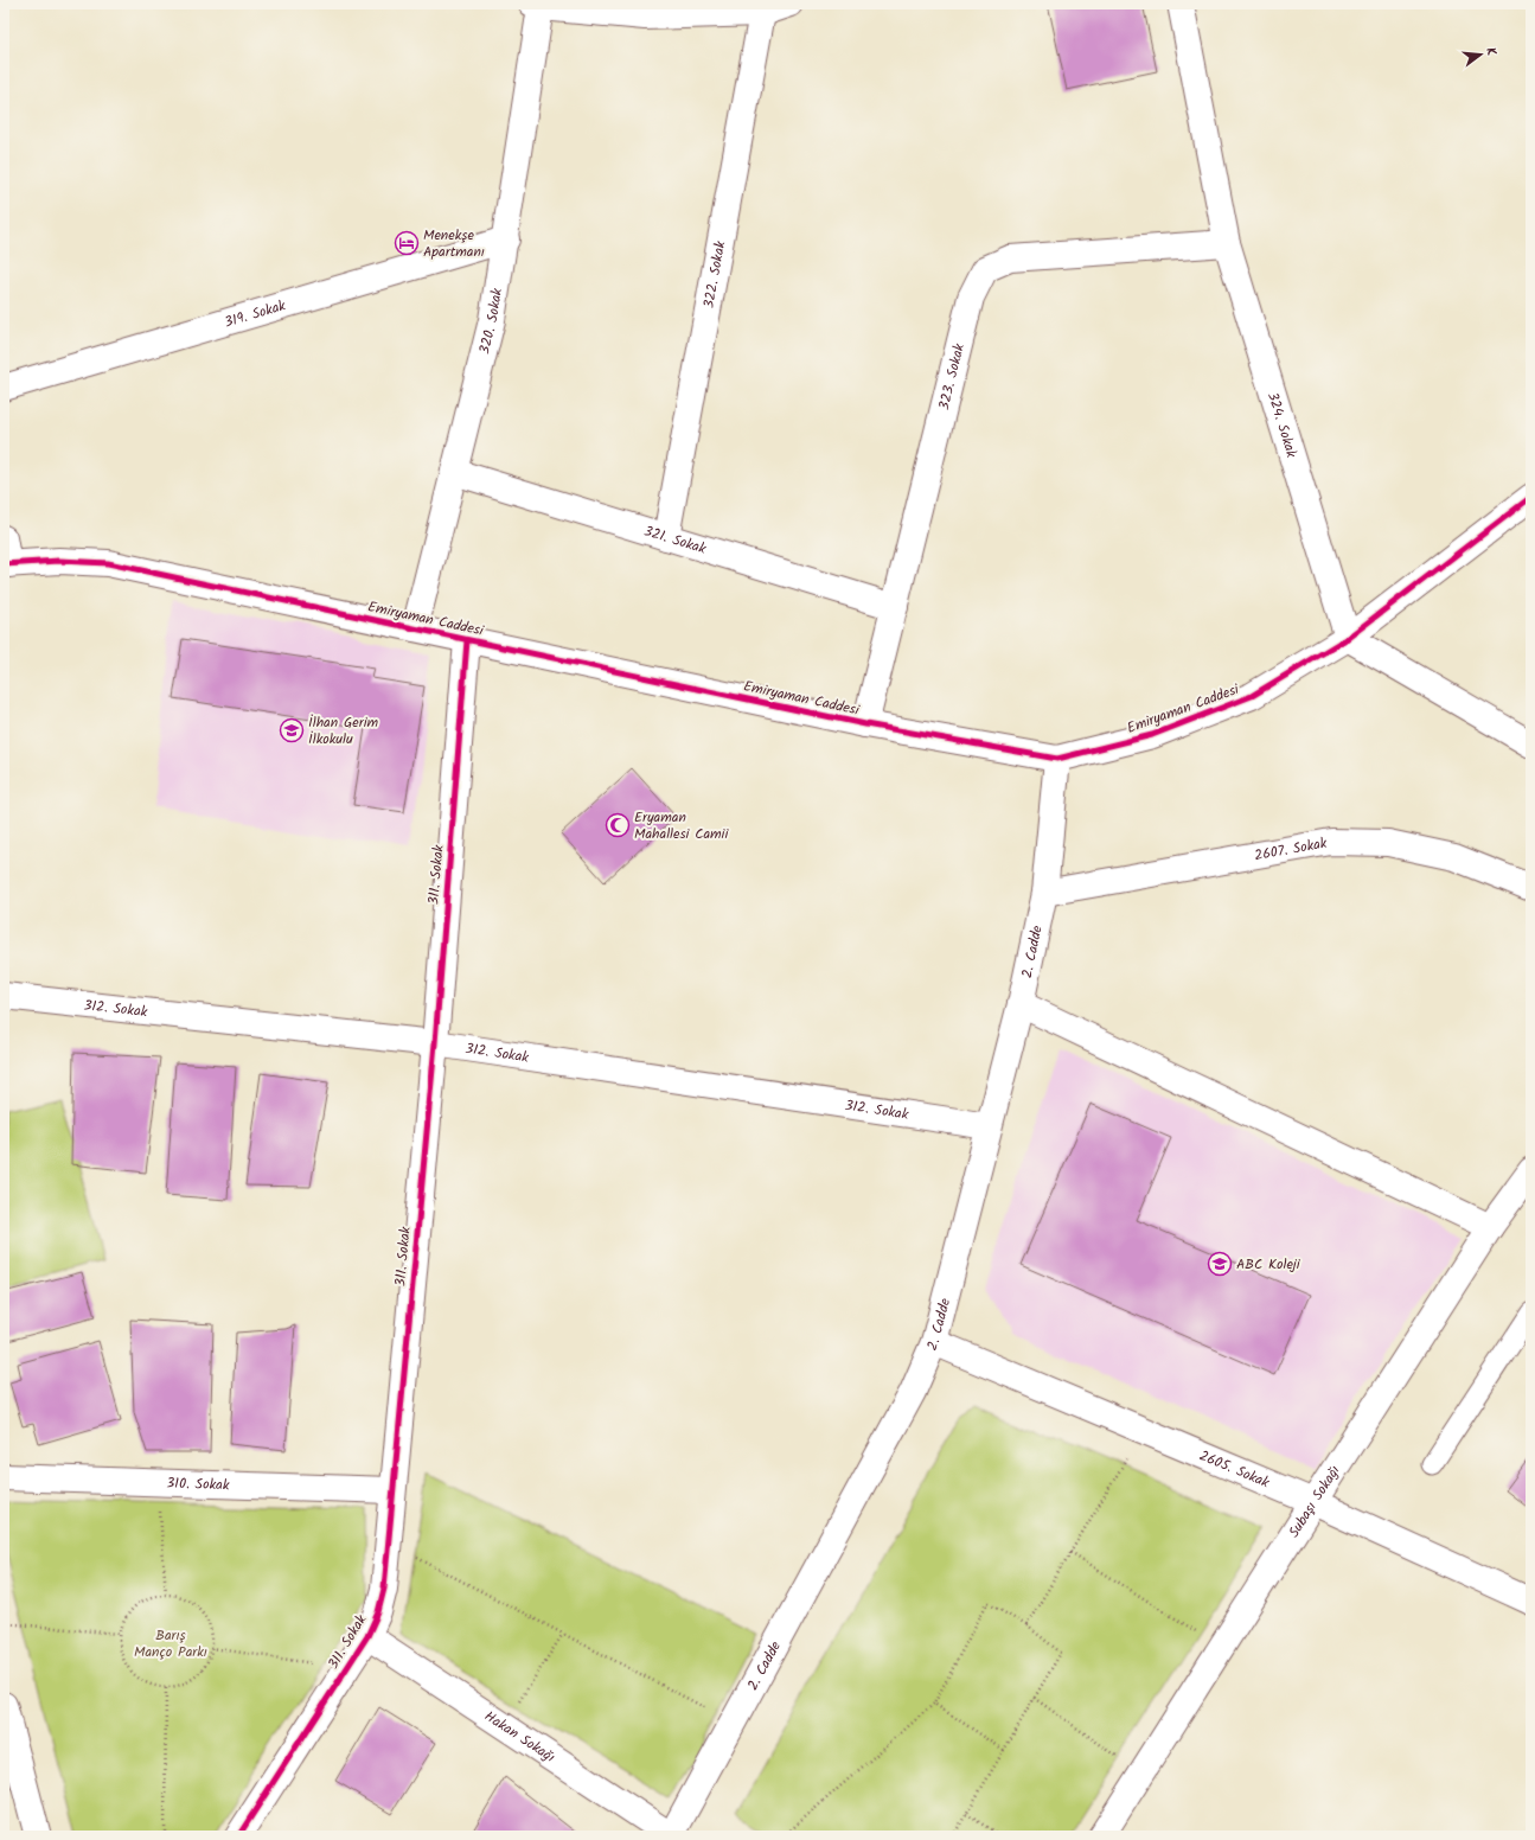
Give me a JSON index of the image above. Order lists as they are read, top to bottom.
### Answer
{
  "streets": {
    "street": [
      "322. Sokak",
      "319. Sokak",
      "320. Sokak",
      "323. Sokak",
      "324. Sokak",
      "321. Sokak",
      "Emiryaman Caddesi",
      "2607. Sokak",
      "311. Sokak",
      "2. Cadde",
      "312. Sokak",
      "2605. Sokak",
      "310. Sokak",
      "Subaşı Sokağı",
      "Hakan Sokağı"
    ]
  },
  "crossings": [
    ["322. Sokak", "321. Sokak"],
    ["319. Sokak", "320. Sokak"],
    ["320. Sokak", "321. Sokak"],
    ["320. Sokak", "Emiryaman Caddesi"],
    ["323. Sokak", "324. Sokak"],
    ["323. Sokak", "321. Sokak"],
    ["323. Sokak", "Emiryaman Caddesi"],
    ["324. Sokak", "Emiryaman Caddesi"],
    ["Emiryaman Caddesi", "311. Sokak"],
    ["Emiryaman Caddesi", "2. Cadde"],
    ["2607. Sokak", "2. Cadde"],
    ["311. Sokak", "312. Sokak"],
    ["311. Sokak", "310. Sokak"],
    ["311. Sokak", "Hakan Sokağı"],
    ["2. Cadde", "312. Sokak"],
    ["2. Cadde", "2605. Sokak"],
    ["2. Cadde", "Hakan Sokağı"],
    ["2605. Sokak", "Subaşı Sokağı"]
  ],
  "parks": ["Barış Manço Parkı"],
  "places": {
    "hotel": ["Menekşe Apartmanı"],
    "school or university": ["İlhan Gerim İlkokulu", "ABC Koleji"],
    "mosque": ["Eryaman Mahallesi Camii"]
  },
  "north": "right"
}
